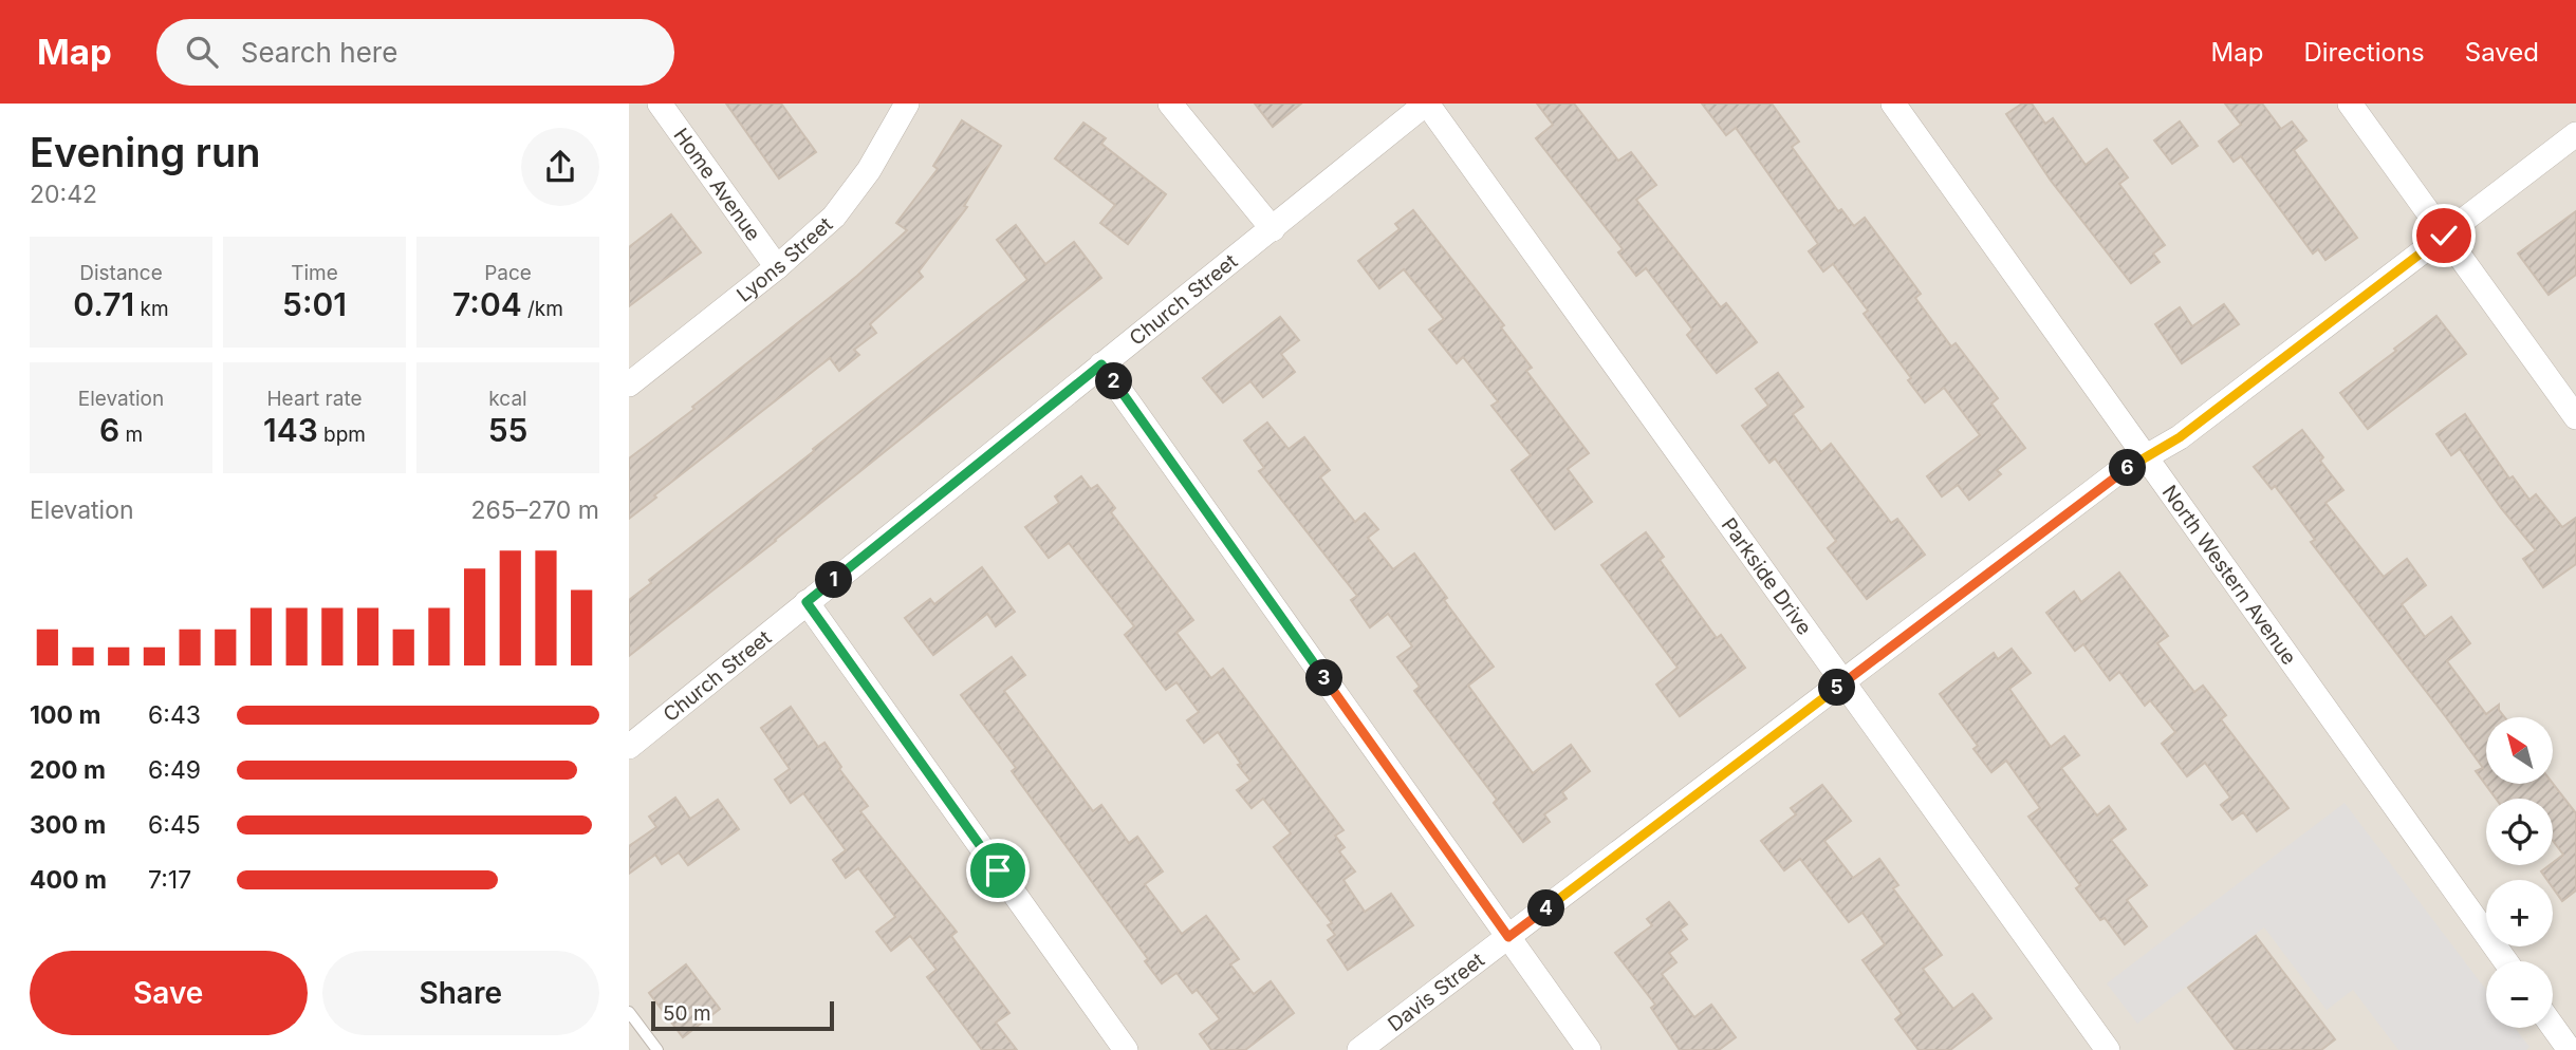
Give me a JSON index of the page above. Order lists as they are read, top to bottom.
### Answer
{
  "streets": {
    "street": [
      "Home Avenue",
      "Lyons Street",
      "Church Street",
      "North Western Avenue",
      "Parkside Drive",
      "Davis Street"
    ]
  },
  "crossings": [
    ["Home Avenue", "Lyons Street"],
    ["Church Street", "Parkside Drive"],
    ["North Western Avenue", "Davis Street"],
    ["Parkside Drive", "Davis Street"]
  ],
  "scale_bar": "50 m",
  "north": "top left",
  "page": {
    "header": "Map",
    "search": "Search here",
    "nav": ["Map", "Directions", "Saved"],
    "heading": ["Evening run", "20:42"],
    "stats": [
      ["Distance", "0.71 km"],
      ["Time", "5:01"],
      ["Pace", "7:04 /km"],
      ["Elevation", "6 m"],
      ["Heart rate", "143 bpm"],
      ["kcal", "55"]
    ],
    "pins": [
      "2",
      "6",
      "1",
      "3",
      "5",
      "4"
    ],
    "chart": ["Elevation", "265–270 m"],
    "list": [
      {
        "name": "100 m",
        "note": "6:43"
      },
      {
        "name": "200 m",
        "note": "6:49"
      },
      {
        "name": "300 m",
        "note": "6:45"
      },
      {
        "name": "400 m",
        "note": "7:17"
      }
    ],
    "map_buttons": ["+", "−"],
    "buttons": ["Save", "Share"],
    "scale": "50 m"
  }
}
